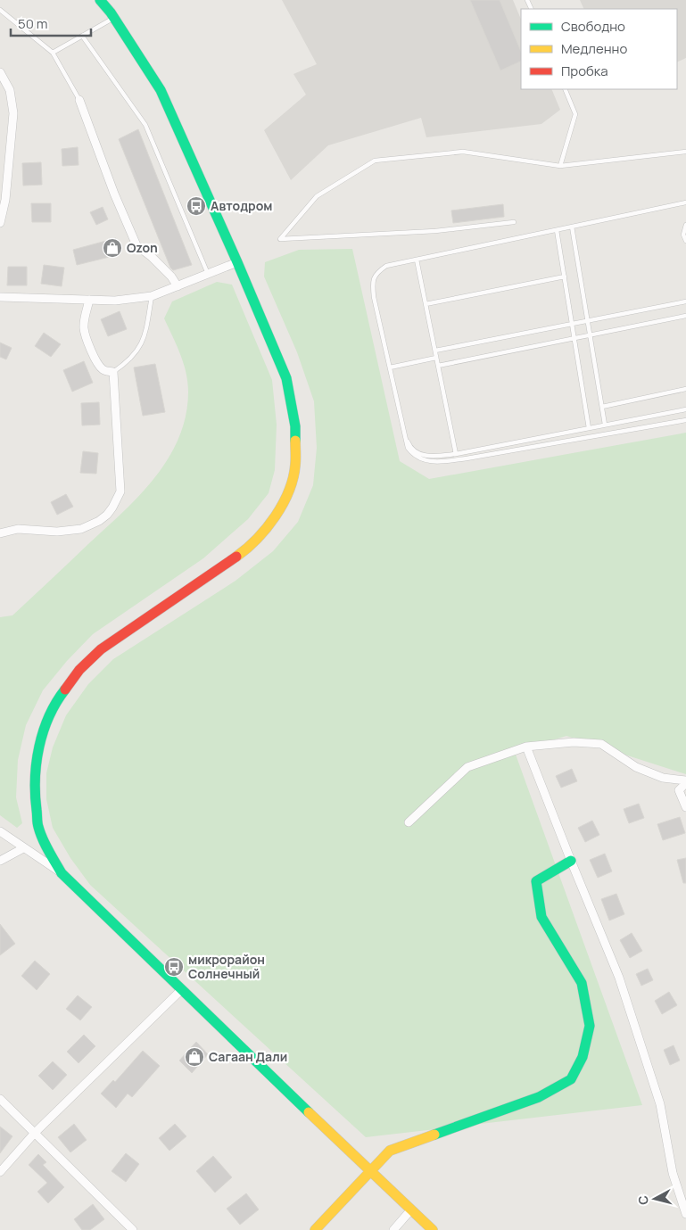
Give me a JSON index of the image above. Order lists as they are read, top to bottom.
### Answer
{
  "places": {
    "bus stop": ["Автодром", "микрорайон Солнечный"],
    "shop": ["Ozon", "Сагаан Дали"]
  },
  "legend": ["Свободно", "Медленно", "Пробка"],
  "scale_bar": "50 m",
  "north": "left"
}
